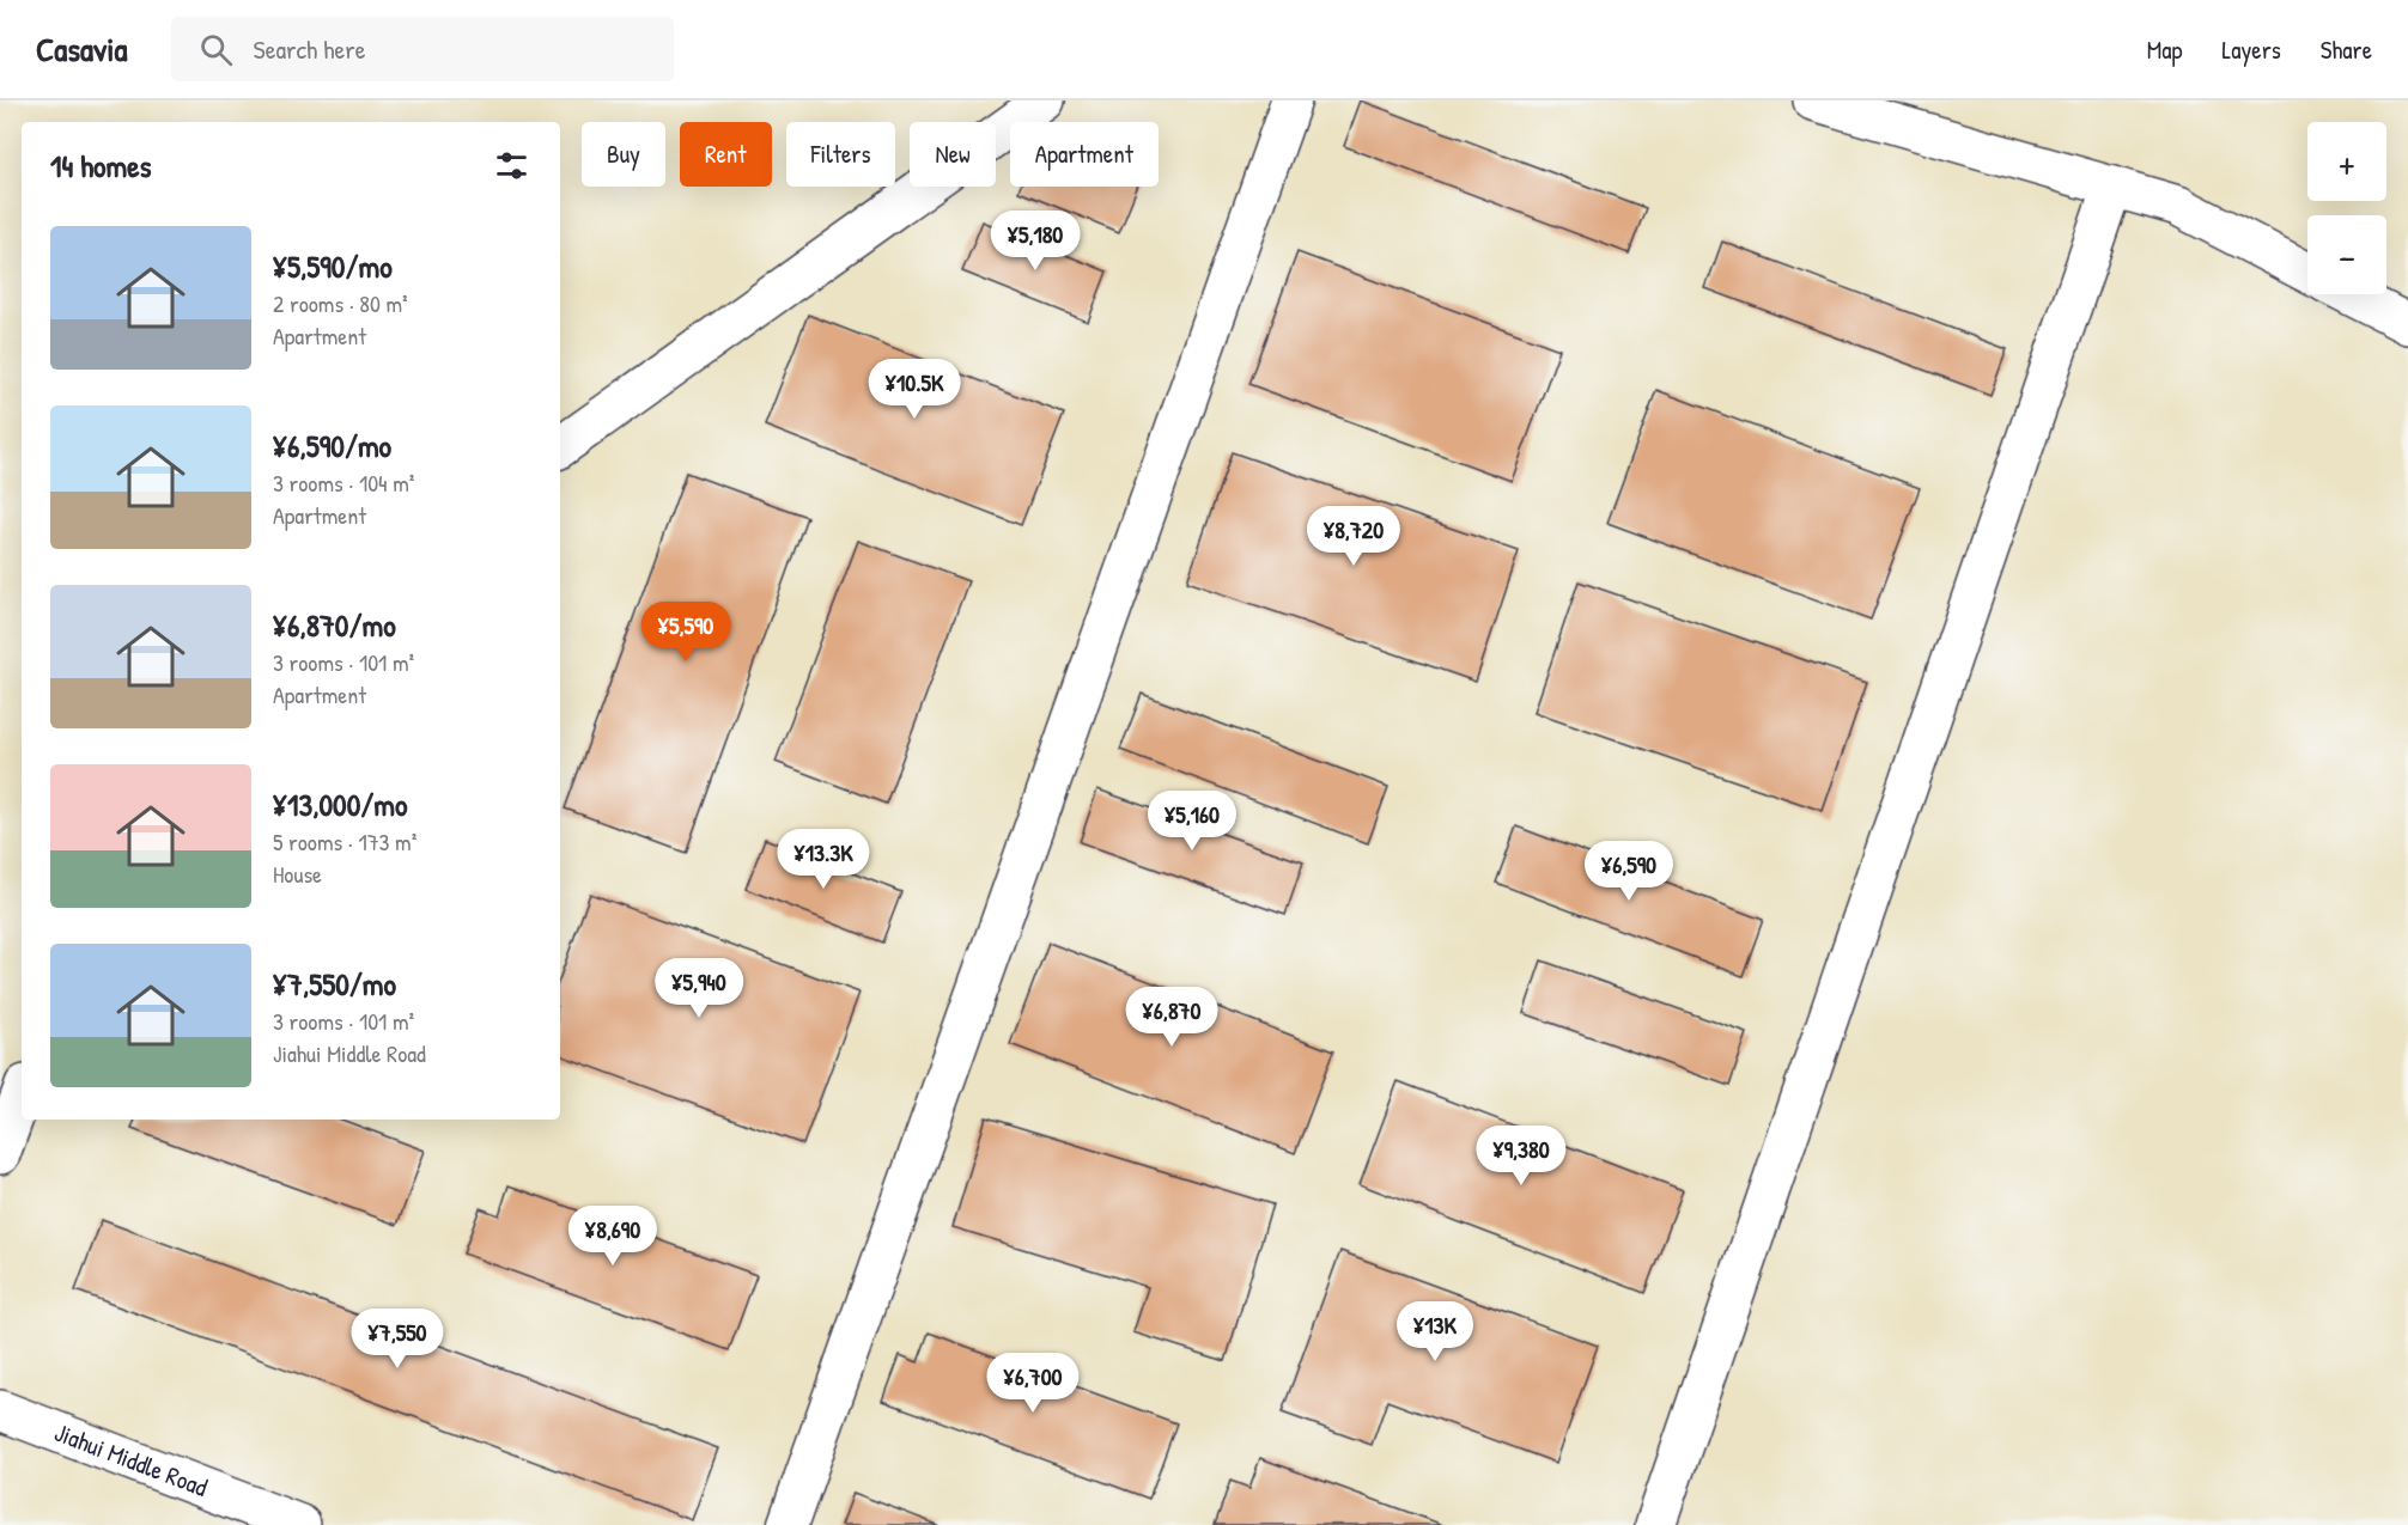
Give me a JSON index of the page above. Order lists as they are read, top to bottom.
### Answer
{
  "streets": {
    "street": ["Jiahui Middle Road"]
  },
  "page": {
    "header": "Casavia",
    "search": "Search here",
    "nav": ["Map", "Layers", "Share"],
    "map_buttons": ["+", "−"],
    "chip": [
      "Buy",
      "Rent",
      "Filters",
      "New",
      "Apartment"
    ],
    "heading": "14 homes",
    "list": [
      {
        "name": "¥5,590/mo",
        "note": "2 rooms · 80 m² · Apartment"
      },
      {
        "name": "¥6,590/mo",
        "note": "3 rooms · 104 m² · Apartment"
      },
      {
        "name": "¥6,870/mo",
        "note": "3 rooms · 101 m² · Apartment"
      },
      {
        "name": "¥13,000/mo",
        "note": "5 rooms · 173 m² · House"
      },
      {
        "name": "¥7,550/mo",
        "note": "3 rooms · 101 m² · Jiahui Middle Road"
      }
    ],
    "price": [
      "¥5,180",
      "¥10.5K",
      "¥8,720",
      "¥5,590",
      "¥5,160",
      "¥13.3K",
      "¥6,590",
      "¥5,940",
      "¥6,870",
      "¥9,380",
      "¥8,690",
      "¥13K",
      "¥7,550",
      "¥6,700"
    ]
  }
}
